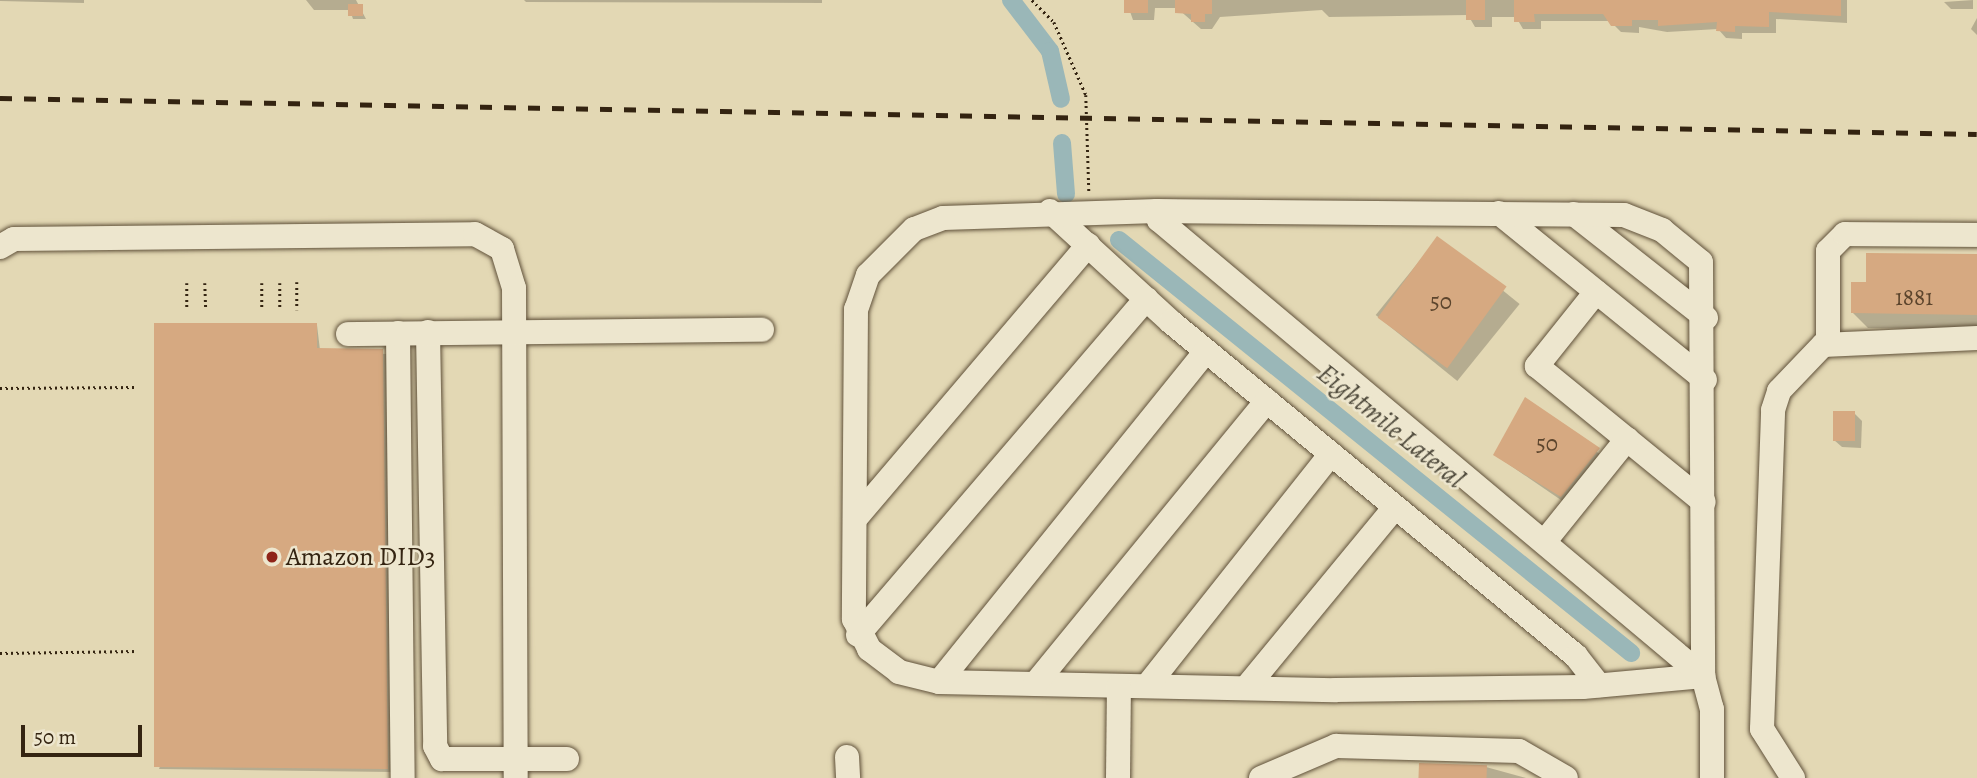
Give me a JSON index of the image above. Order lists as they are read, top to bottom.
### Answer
{
  "water": ["Eightmile Lateral"],
  "places": ["Amazon DID3"],
  "house_numbers": ["1881", "50", "50"],
  "scale_bar": "50 m"
}
